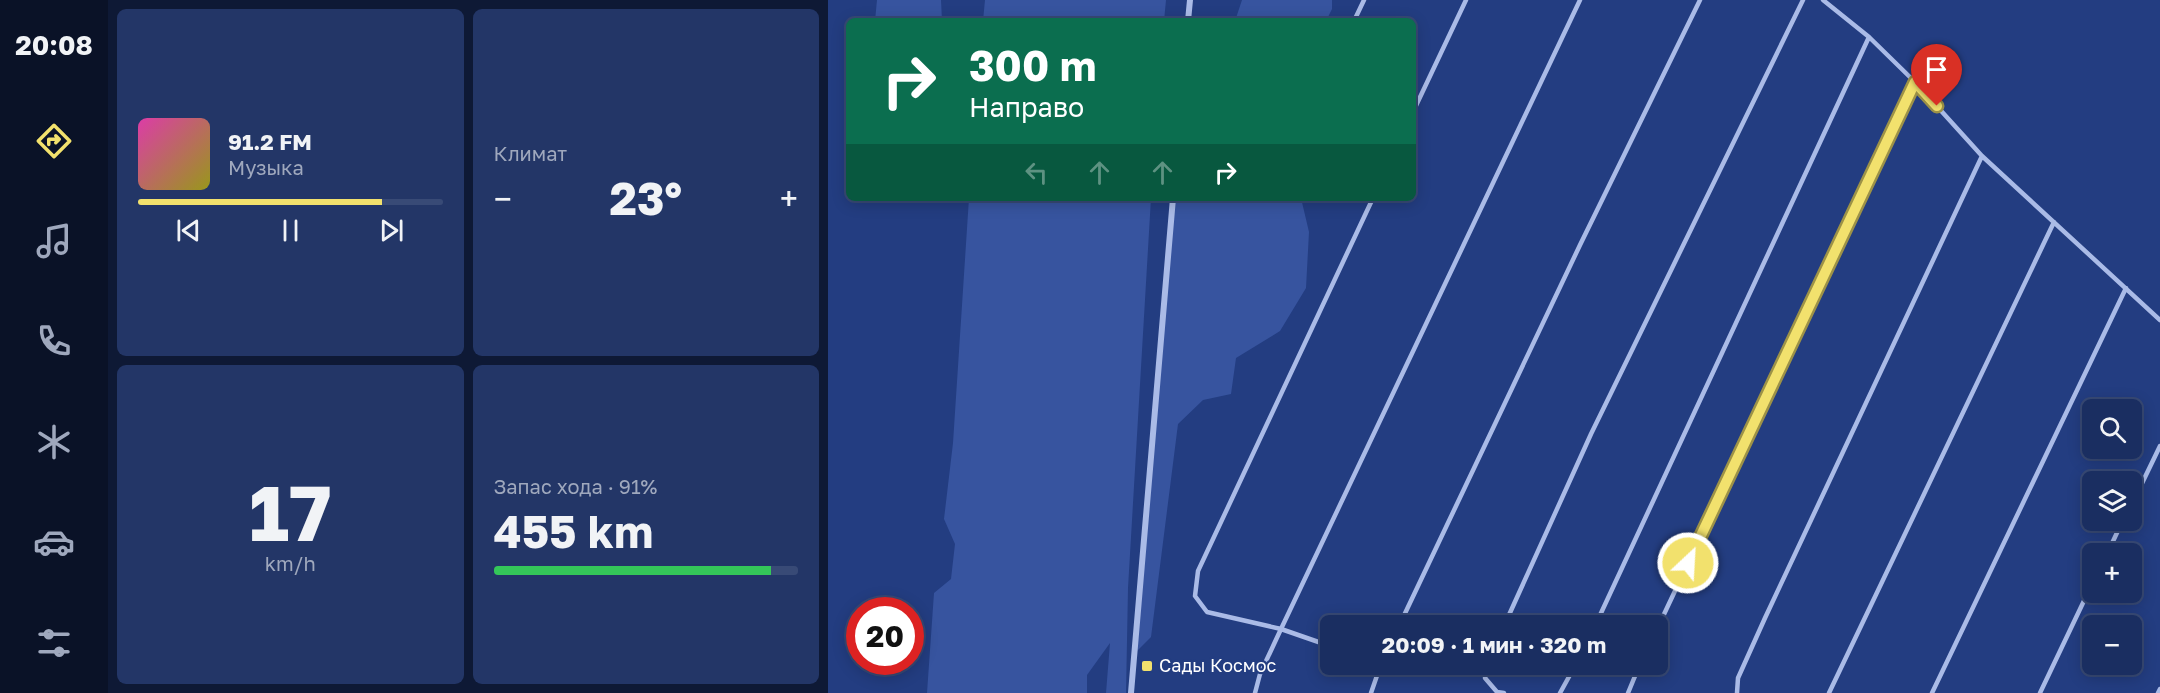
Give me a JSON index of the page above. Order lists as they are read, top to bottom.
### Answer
{
  "places": {
    "transit": ["Сады Космос"]
  },
  "page": {
    "tabs": "20:08",
    "tile": [
      "Климат",
      ["17", "km/h"],
      ["Запас хода · 91%", "455 km"]
    ],
    "turn": ["300 m", "Направо"],
    "song": ["91.2 FM", "Музыка"],
    "heat": ["−", "23°", "+"],
    "map_buttons": ["+", "−"],
    "limit": "20",
    "trip": "20:09 · 1 мин · 320 m"
  }
}
